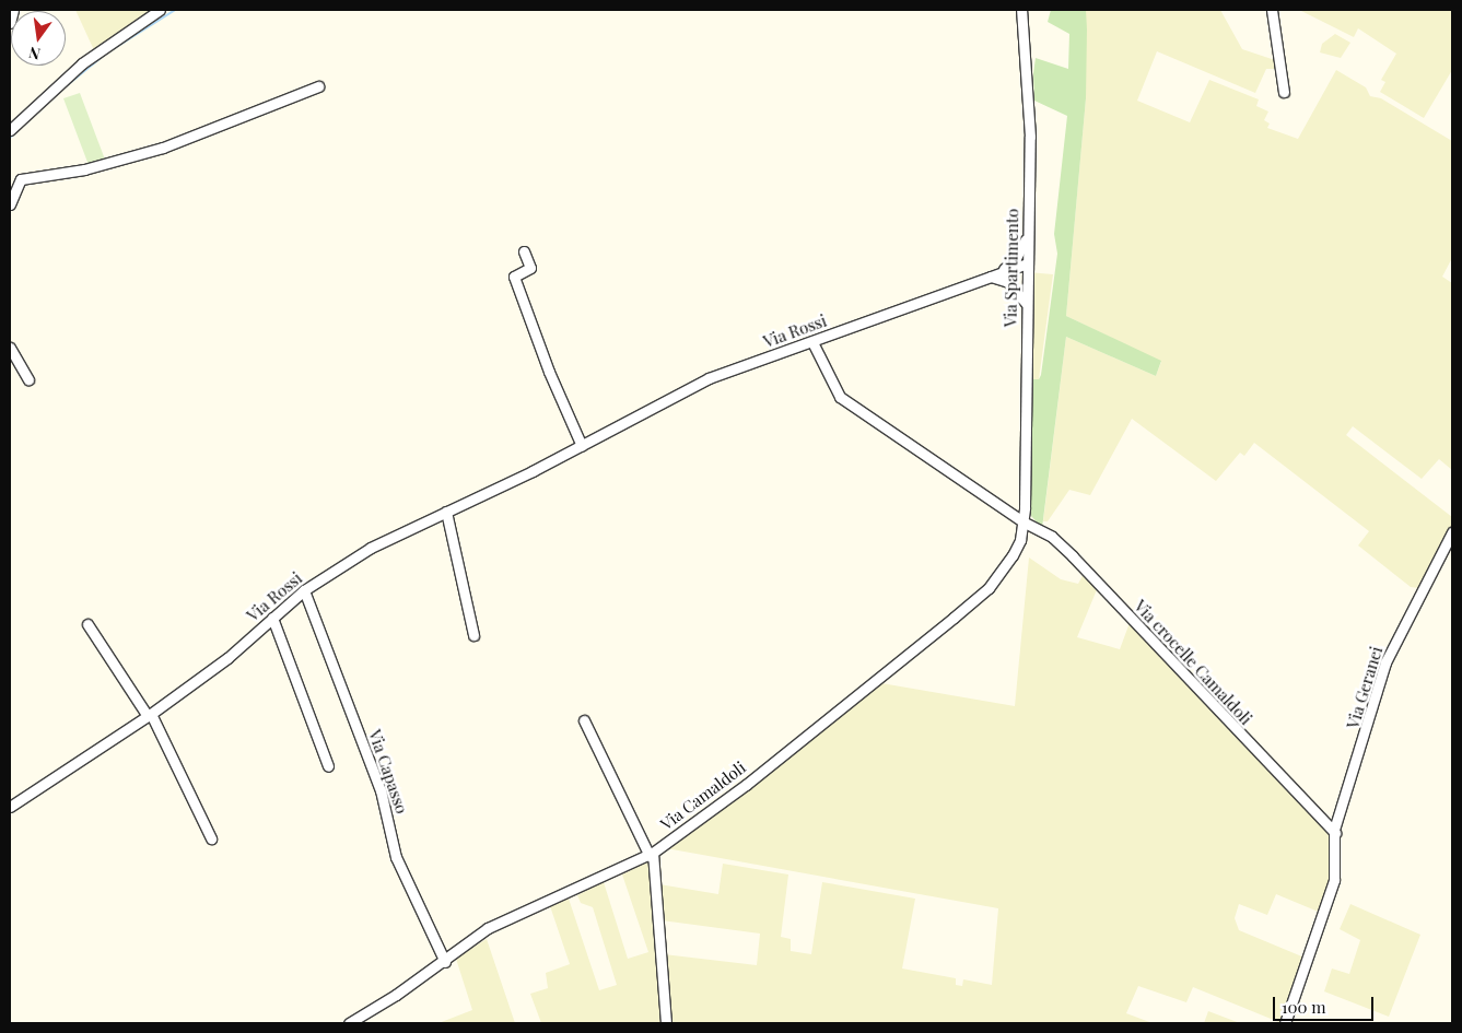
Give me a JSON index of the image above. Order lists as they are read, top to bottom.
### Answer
{
  "streets": {
    "street": [
      "Via Spartimento",
      "Via Rossi",
      "Via crocelle Camaldoli",
      "Via Geranei",
      "Via Capasso",
      "Via Camaldoli"
    ]
  },
  "crossings": [
    ["Via Spartimento", "Via Rossi"],
    ["Via Spartimento", "Via crocelle Camaldoli"],
    ["Via Spartimento", "Via Camaldoli"],
    ["Via Rossi", "Via crocelle Camaldoli"],
    ["Via Rossi", "Via Capasso"],
    ["Via crocelle Camaldoli", "Via Geranei"],
    ["Via crocelle Camaldoli", "Via Camaldoli"],
    ["Via Capasso", "Via Camaldoli"]
  ],
  "scale_bar": "100 m",
  "north": "bottom"
}
